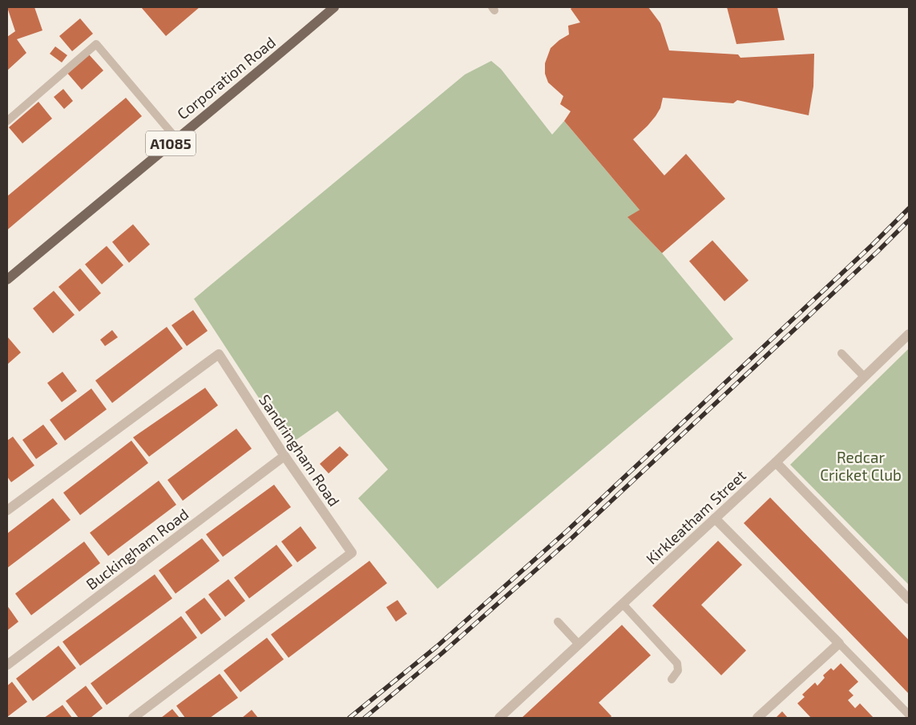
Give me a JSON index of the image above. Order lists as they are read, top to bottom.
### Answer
{
  "streets": {
    "main road": ["Corporation Road", "A1085"],
    "street": ["Sandringham Road", "Kirkleatham Street", "Buckingham Road"]
  },
  "crossings": [
    ["Sandringham Road", "Buckingham Road"]
  ],
  "parks": ["Redcar Cricket Club"]
}
